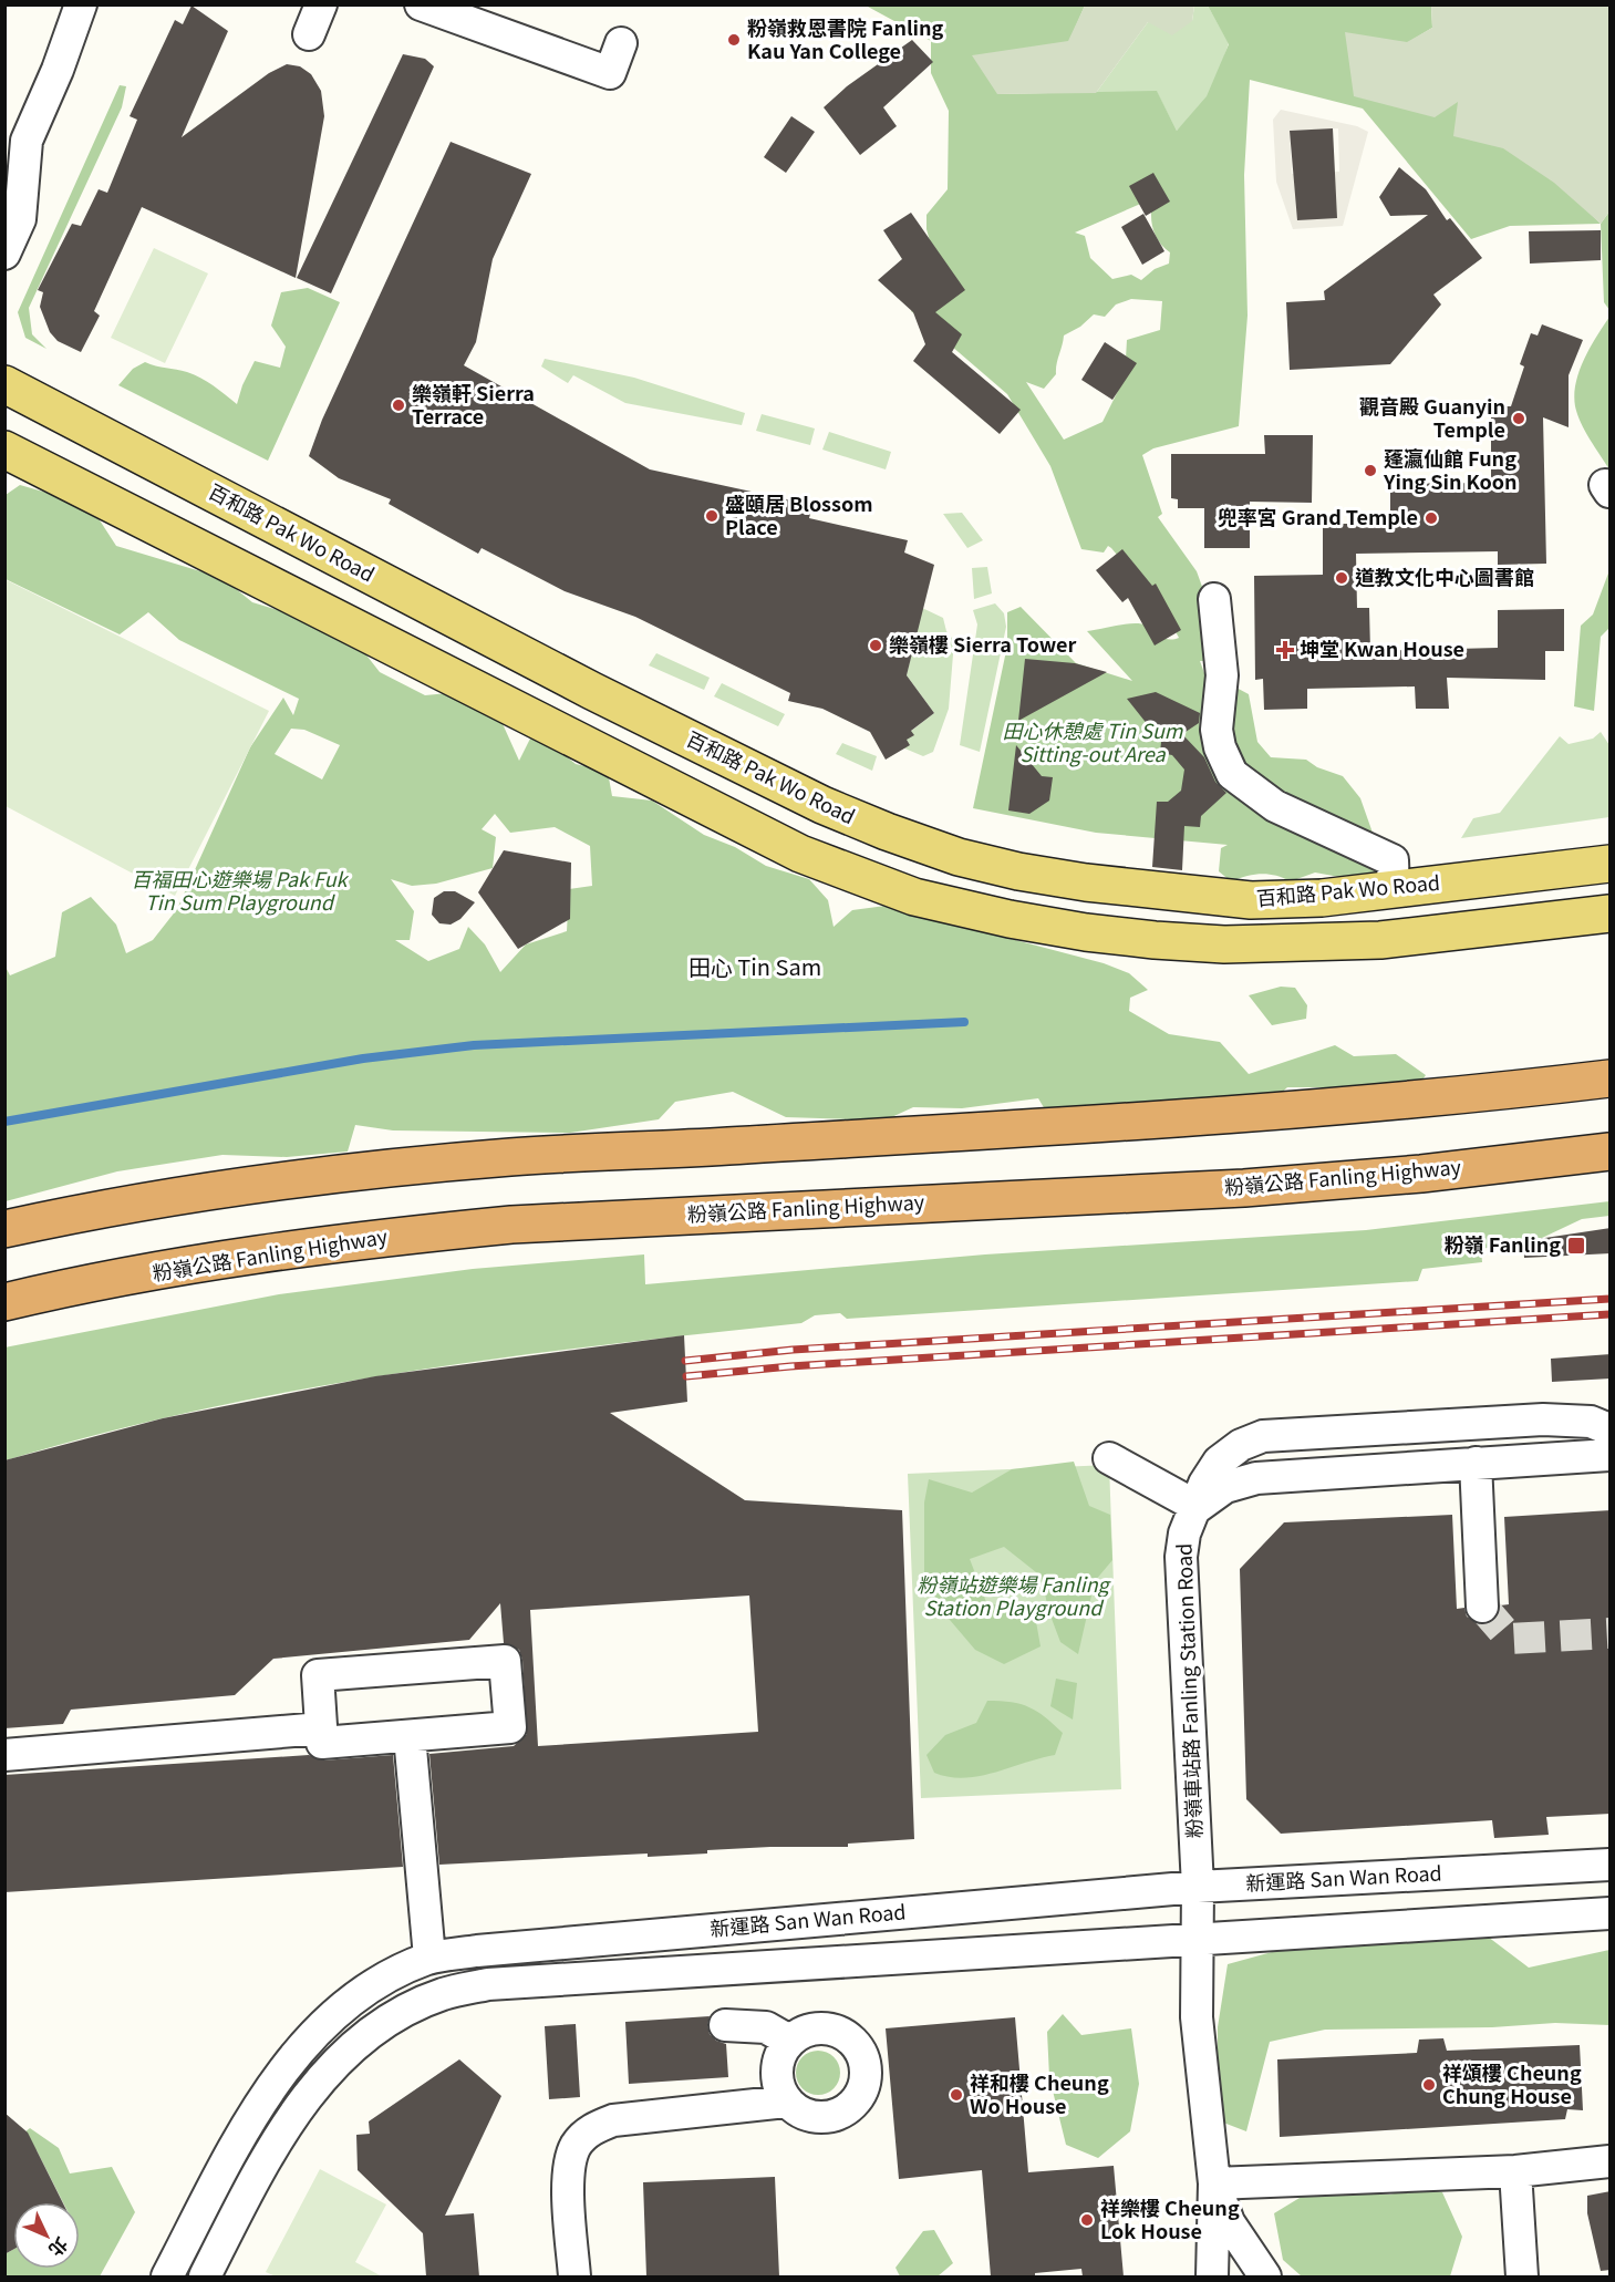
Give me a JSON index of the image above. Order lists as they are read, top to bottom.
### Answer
{
  "streets": {
    "highway": ["粉嶺公路 Fanling Highway"],
    "main road": ["百和路 Pak Wo Road"],
    "street": ["粉嶺車站路 Fanling Station Road", "新運路 San Wan Road"]
  },
  "crossings": [
    ["粉嶺車站路 Fanling Station Road", "新運路 San Wan Road"]
  ],
  "districts": ["田心 Tin Sam"],
  "parks": ["田心休憩處 Tin Sum Sitting-out Area", "百福田心遊樂場 Pak Fuk Tin Sum Playground", "粉嶺站遊樂場 Fanling Station Playground"],
  "places": {
    "other": [
      "粉嶺救恩書院 Fanling Kau Yan College",
      "樂嶺軒 Sierra Terrace",
      "觀音殿 Guanyin Temple",
      "蓬瀛仙館 Fung Ying Sin Koon",
      "盛頤居 Blossom Place",
      "兜率宮 Grand Temple",
      "道教文化中心圖書館",
      "樂嶺樓 Sierra Tower",
      "祥頌樓 Cheung Chung House",
      "祥和樓 Cheung Wo House",
      "祥樂樓 Cheung Lok House"
    ],
    "health": ["坤堂 Kwan House"],
    "transit": ["粉嶺 Fanling"]
  },
  "north": "bottom right"
}
